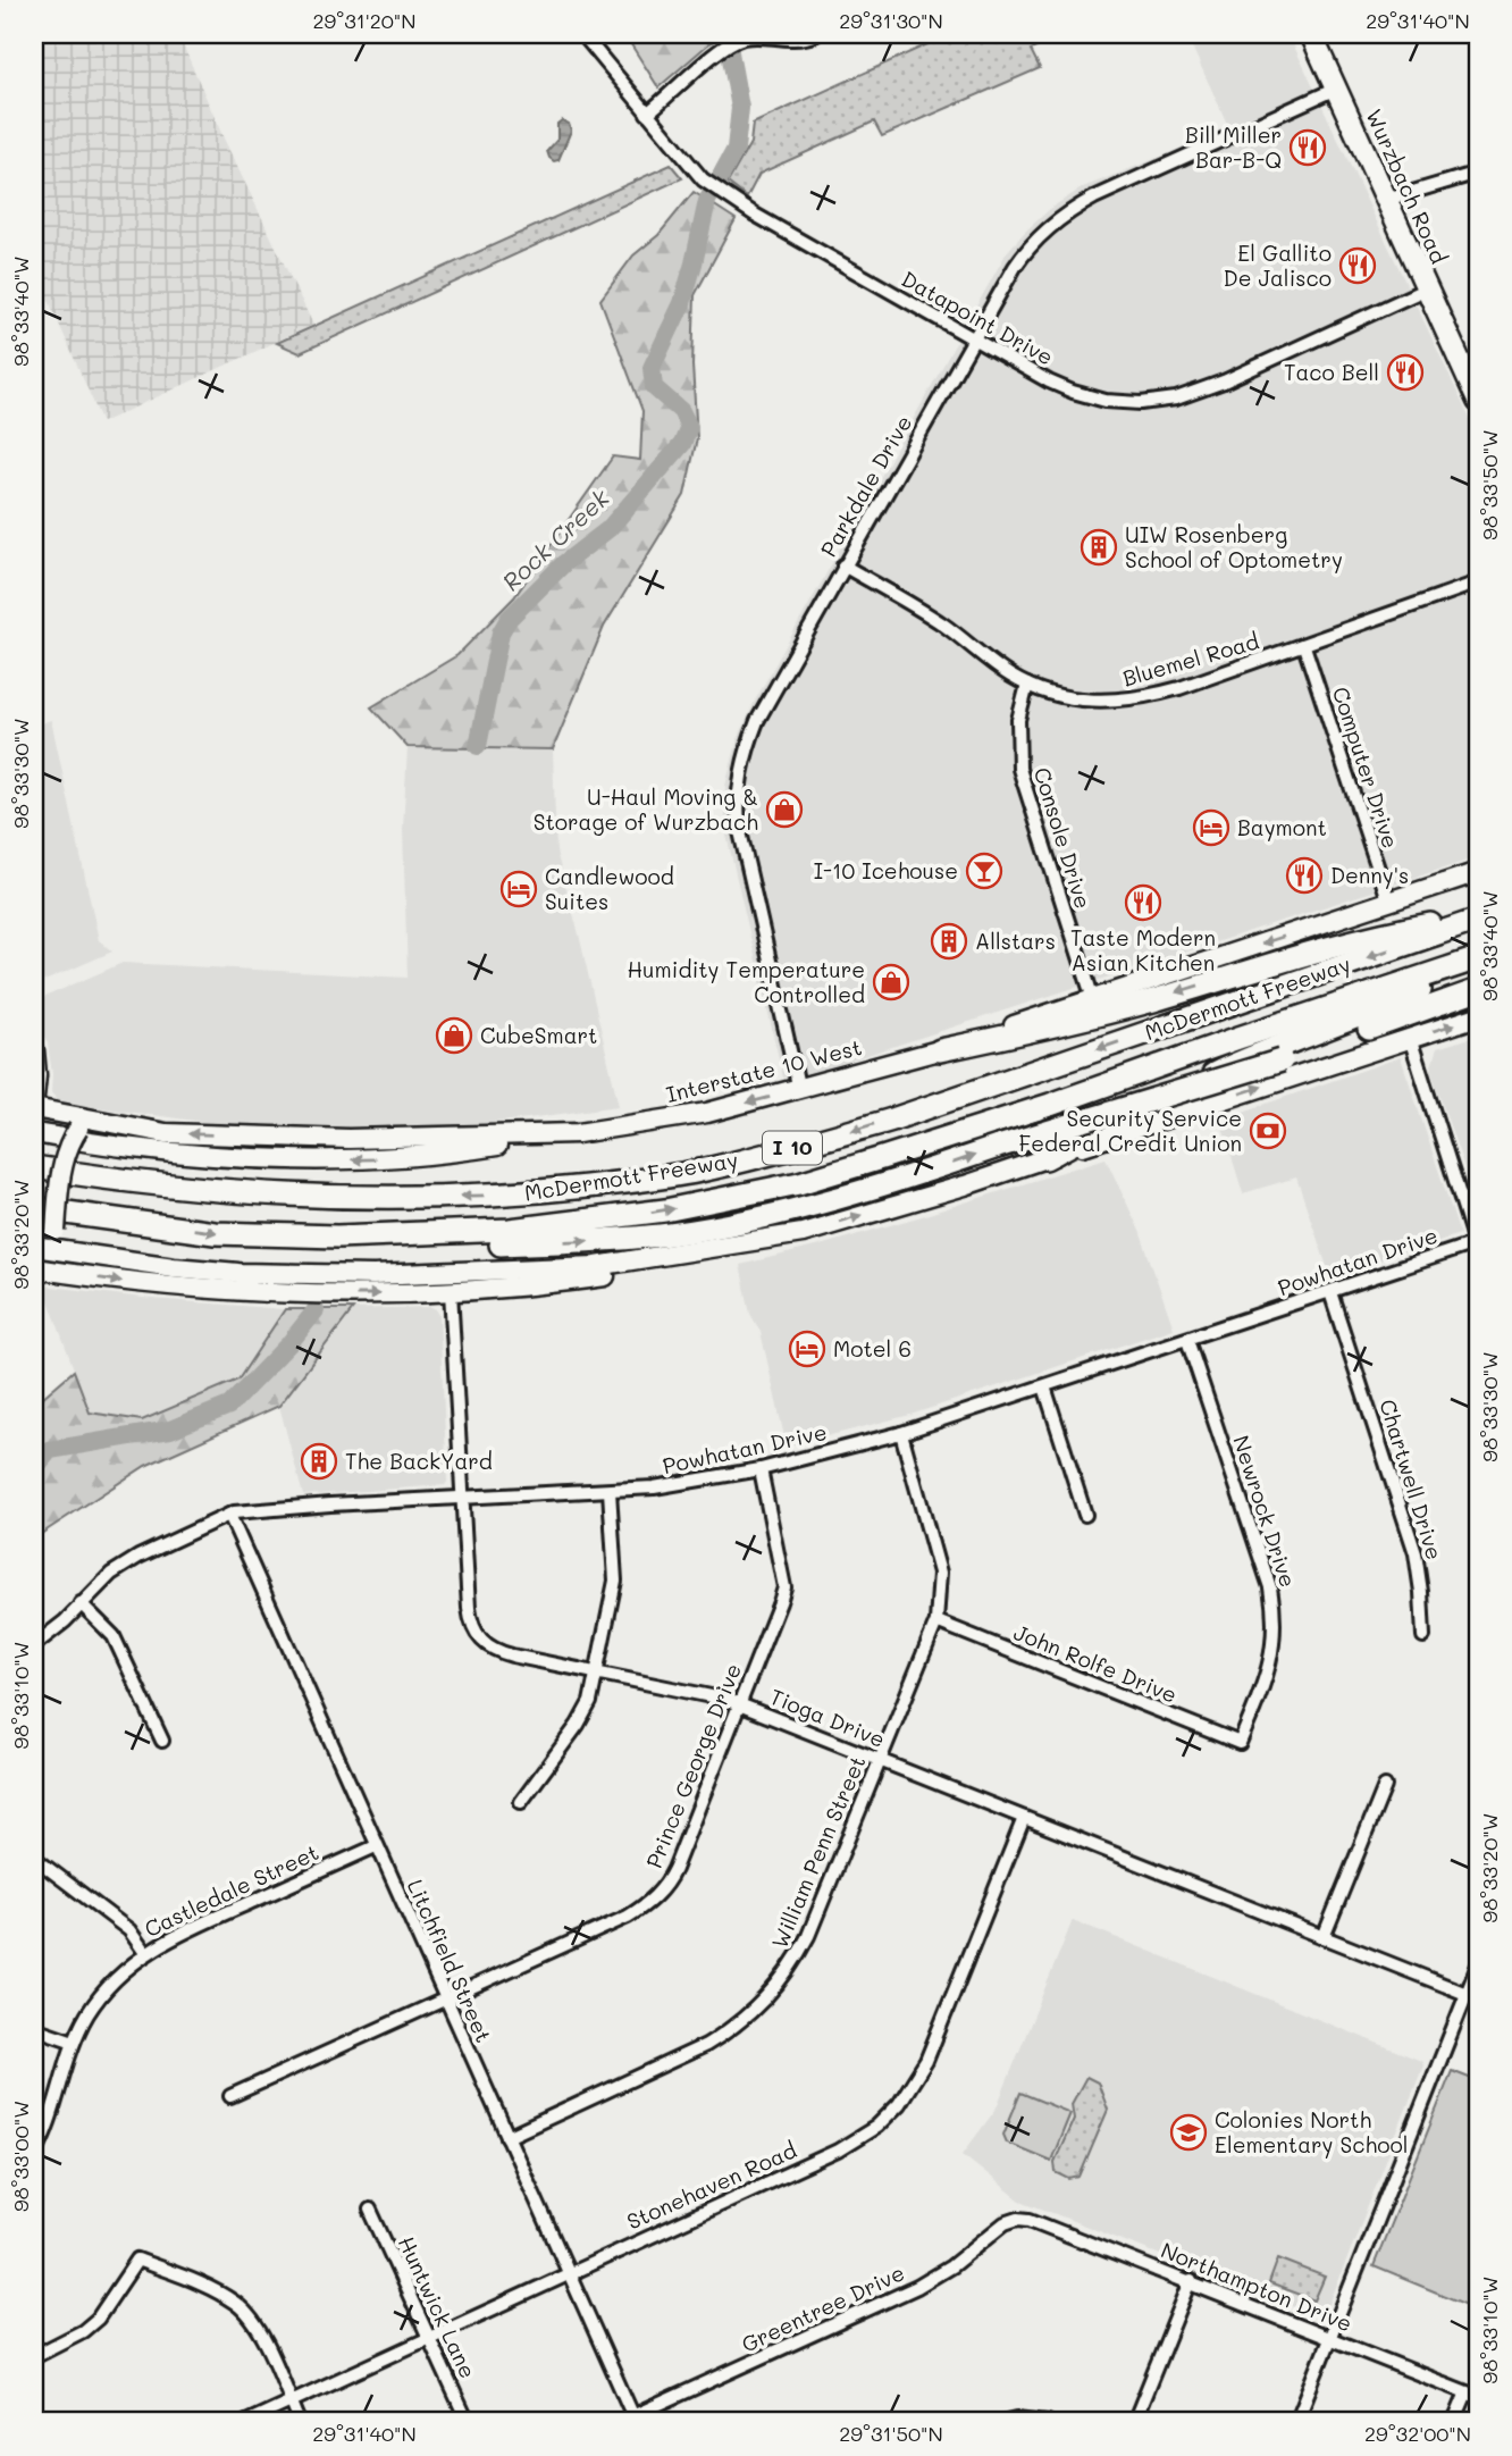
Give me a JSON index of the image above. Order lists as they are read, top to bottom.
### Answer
{
  "streets": {
    "highway": ["McDermott Freeway", "I 10"],
    "main road": ["Wurzbach Road", "Interstate 10 West"],
    "street": [
      "Datapoint Drive",
      "Parkdale Drive",
      "Bluemel Road",
      "Computer Drive",
      "Console Drive",
      "Powhatan Drive",
      "Chartwell Drive",
      "Newrock Drive",
      "John Rolfe Drive",
      "Tioga Drive",
      "Prince George Drive",
      "William Penn Street",
      "Castledale Street",
      "Litchfield Street",
      "Stonehaven Road",
      "Northampton Drive",
      "Huntwick Lane",
      "Greentree Drive"
    ]
  },
  "crossings": [
    ["Wurzbach Road", "Datapoint Drive"],
    ["Wurzbach Road", "Parkdale Drive"],
    ["Datapoint Drive", "Parkdale Drive"],
    ["Parkdale Drive", "Bluemel Road"],
    ["Parkdale Drive", "Interstate 10 West"],
    ["Bluemel Road", "Computer Drive"],
    ["Bluemel Road", "Console Drive"],
    ["Computer Drive", "Interstate 10 West"],
    ["Console Drive", "Interstate 10 West"],
    ["Powhatan Drive", "Chartwell Drive"],
    ["Powhatan Drive", "Newrock Drive"],
    ["Powhatan Drive", "Tioga Drive"],
    ["Powhatan Drive", "Prince George Drive"],
    ["Powhatan Drive", "William Penn Street"],
    ["Powhatan Drive", "Litchfield Street"],
    ["Newrock Drive", "John Rolfe Drive"],
    ["John Rolfe Drive", "William Penn Street"],
    ["Tioga Drive", "Prince George Drive"],
    ["Tioga Drive", "William Penn Street"],
    ["Tioga Drive", "Stonehaven Road"],
    ["Prince George Drive", "Litchfield Street"],
    ["William Penn Street", "Litchfield Street"],
    ["Castledale Street", "Litchfield Street"],
    ["Litchfield Street", "Stonehaven Road"],
    ["Litchfield Street", "Greentree Drive"],
    ["Stonehaven Road", "Huntwick Lane"],
    ["Northampton Drive", "Greentree Drive"]
  ],
  "water": ["Rock Creek"],
  "places": {
    "restaurant": [
      "Bill Miller Bar-B-Q",
      "El Gallito De Jalisco",
      "Taco Bell",
      "Denny's",
      "Taste Modern Asian Kitchen"
    ],
    "building": ["UIW Rosenberg School of Optometry", "Allstars", "The BackYard"],
    "shop": ["U-Haul Moving & Storage of Wurzbach", "Humidity Temperature Controlled", "CubeSmart"],
    "hotel": ["Baymont", "Candlewood Suites", "Motel 6"],
    "bar": ["I-10 Icehouse"],
    "bank": ["Security Service Federal Credit Union"],
    "school or university": ["Colonies North Elementary School"]
  },
  "coordinates": [
    "29°31'20\"N",
    "29°31'30\"N",
    "29°31'40\"N",
    "98°33'40\"W",
    "98°33'50\"W",
    "98°33'30\"W",
    "98°33'20\"W",
    "98°33'10\"W",
    "98°33'00\"W",
    "29°31'50\"N",
    "29°32'00\"N"
  ]
}
